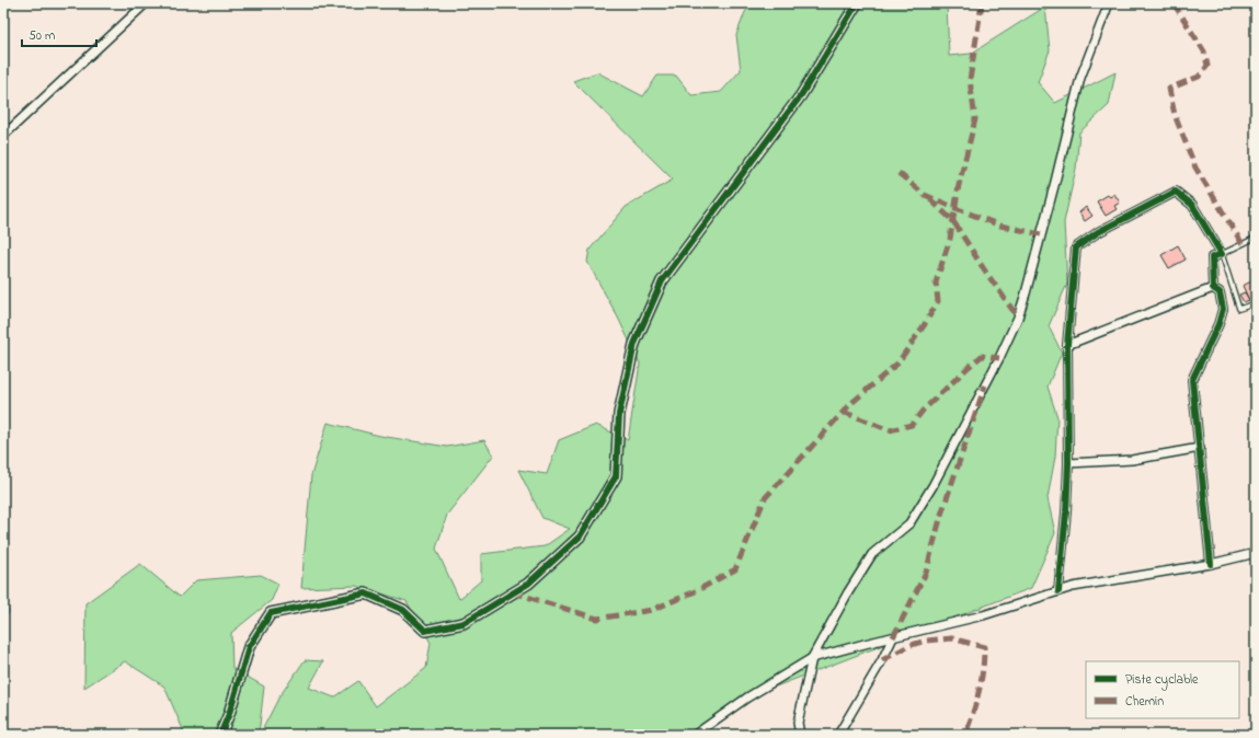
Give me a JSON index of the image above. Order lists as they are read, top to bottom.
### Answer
{
  "legend": ["Piste cyclable", "Chemin"],
  "scale_bar": "50 m"
}
